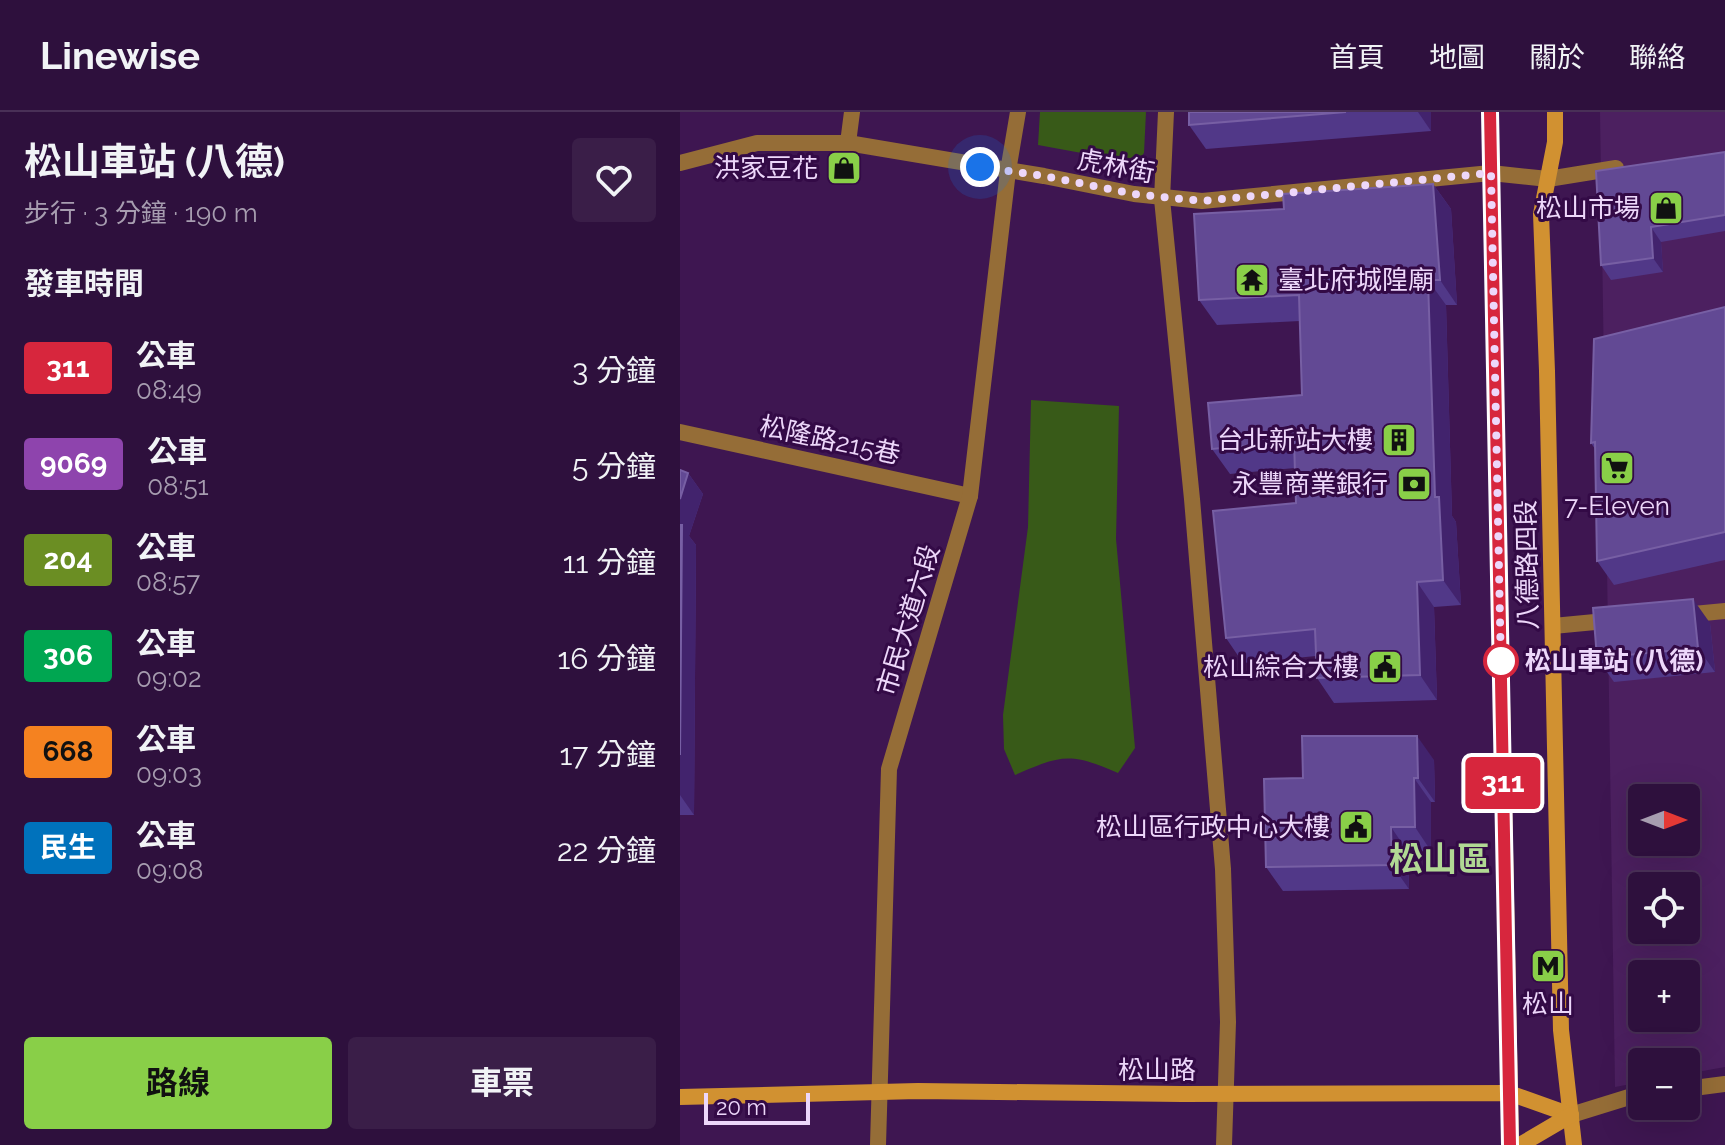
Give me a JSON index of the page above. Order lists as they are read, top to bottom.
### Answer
{
  "streets": {
    "main road": ["八德路四段", "松山路"],
    "street": ["虎林街", "松隆路215巷", "市民大道六段"]
  },
  "crossings": [
    ["虎林街", "八德路四段"],
    ["虎林街", "市民大道六段"],
    ["松隆路215巷", "市民大道六段"],
    ["八德路四段", "松山路"],
    ["市民大道六段", "松山路"]
  ],
  "districts": ["松山區"],
  "places": {
    "shop": ["洪家豆花", "松山市場"],
    "temple": ["臺北府城隍廟"],
    "building": ["台北新站大樓"],
    "supermarket": ["7-Eleven"],
    "bank": ["永豐商業銀行"],
    "other": ["松山車站 (八德)"],
    "public building": ["松山綜合大樓", "松山區行政中心大樓"],
    "metro station": ["松山"]
  },
  "lines": ["bus line 311"],
  "scale_bar": "20 m",
  "north": "right",
  "page": {
    "header": "Linewise",
    "nav": [
      "首頁",
      "地圖",
      "關於",
      "聯絡"
    ],
    "heading": [
      ["松山車站 (八德)", "步行 · 3 分鐘 · 190 m"],
      "發車時間"
    ],
    "on_map": "311",
    "list": [
      {
        "mark": "311",
        "name": "公車",
        "note": "08:49",
        "value": "3 分鐘"
      },
      {
        "mark": "9069",
        "name": "公車",
        "note": "08:51",
        "value": "5 分鐘"
      },
      {
        "mark": "204",
        "name": "公車",
        "note": "08:57",
        "value": "11 分鐘"
      },
      {
        "mark": "306",
        "name": "公車",
        "note": "09:02",
        "value": "16 分鐘"
      },
      {
        "mark": "668",
        "name": "公車",
        "note": "09:03",
        "value": "17 分鐘"
      },
      {
        "mark": "民生",
        "name": "公車",
        "note": "09:08",
        "value": "22 分鐘"
      }
    ],
    "map_buttons": ["+", "−"],
    "buttons": ["路線", "車票"],
    "scale": "20 m"
  }
}
